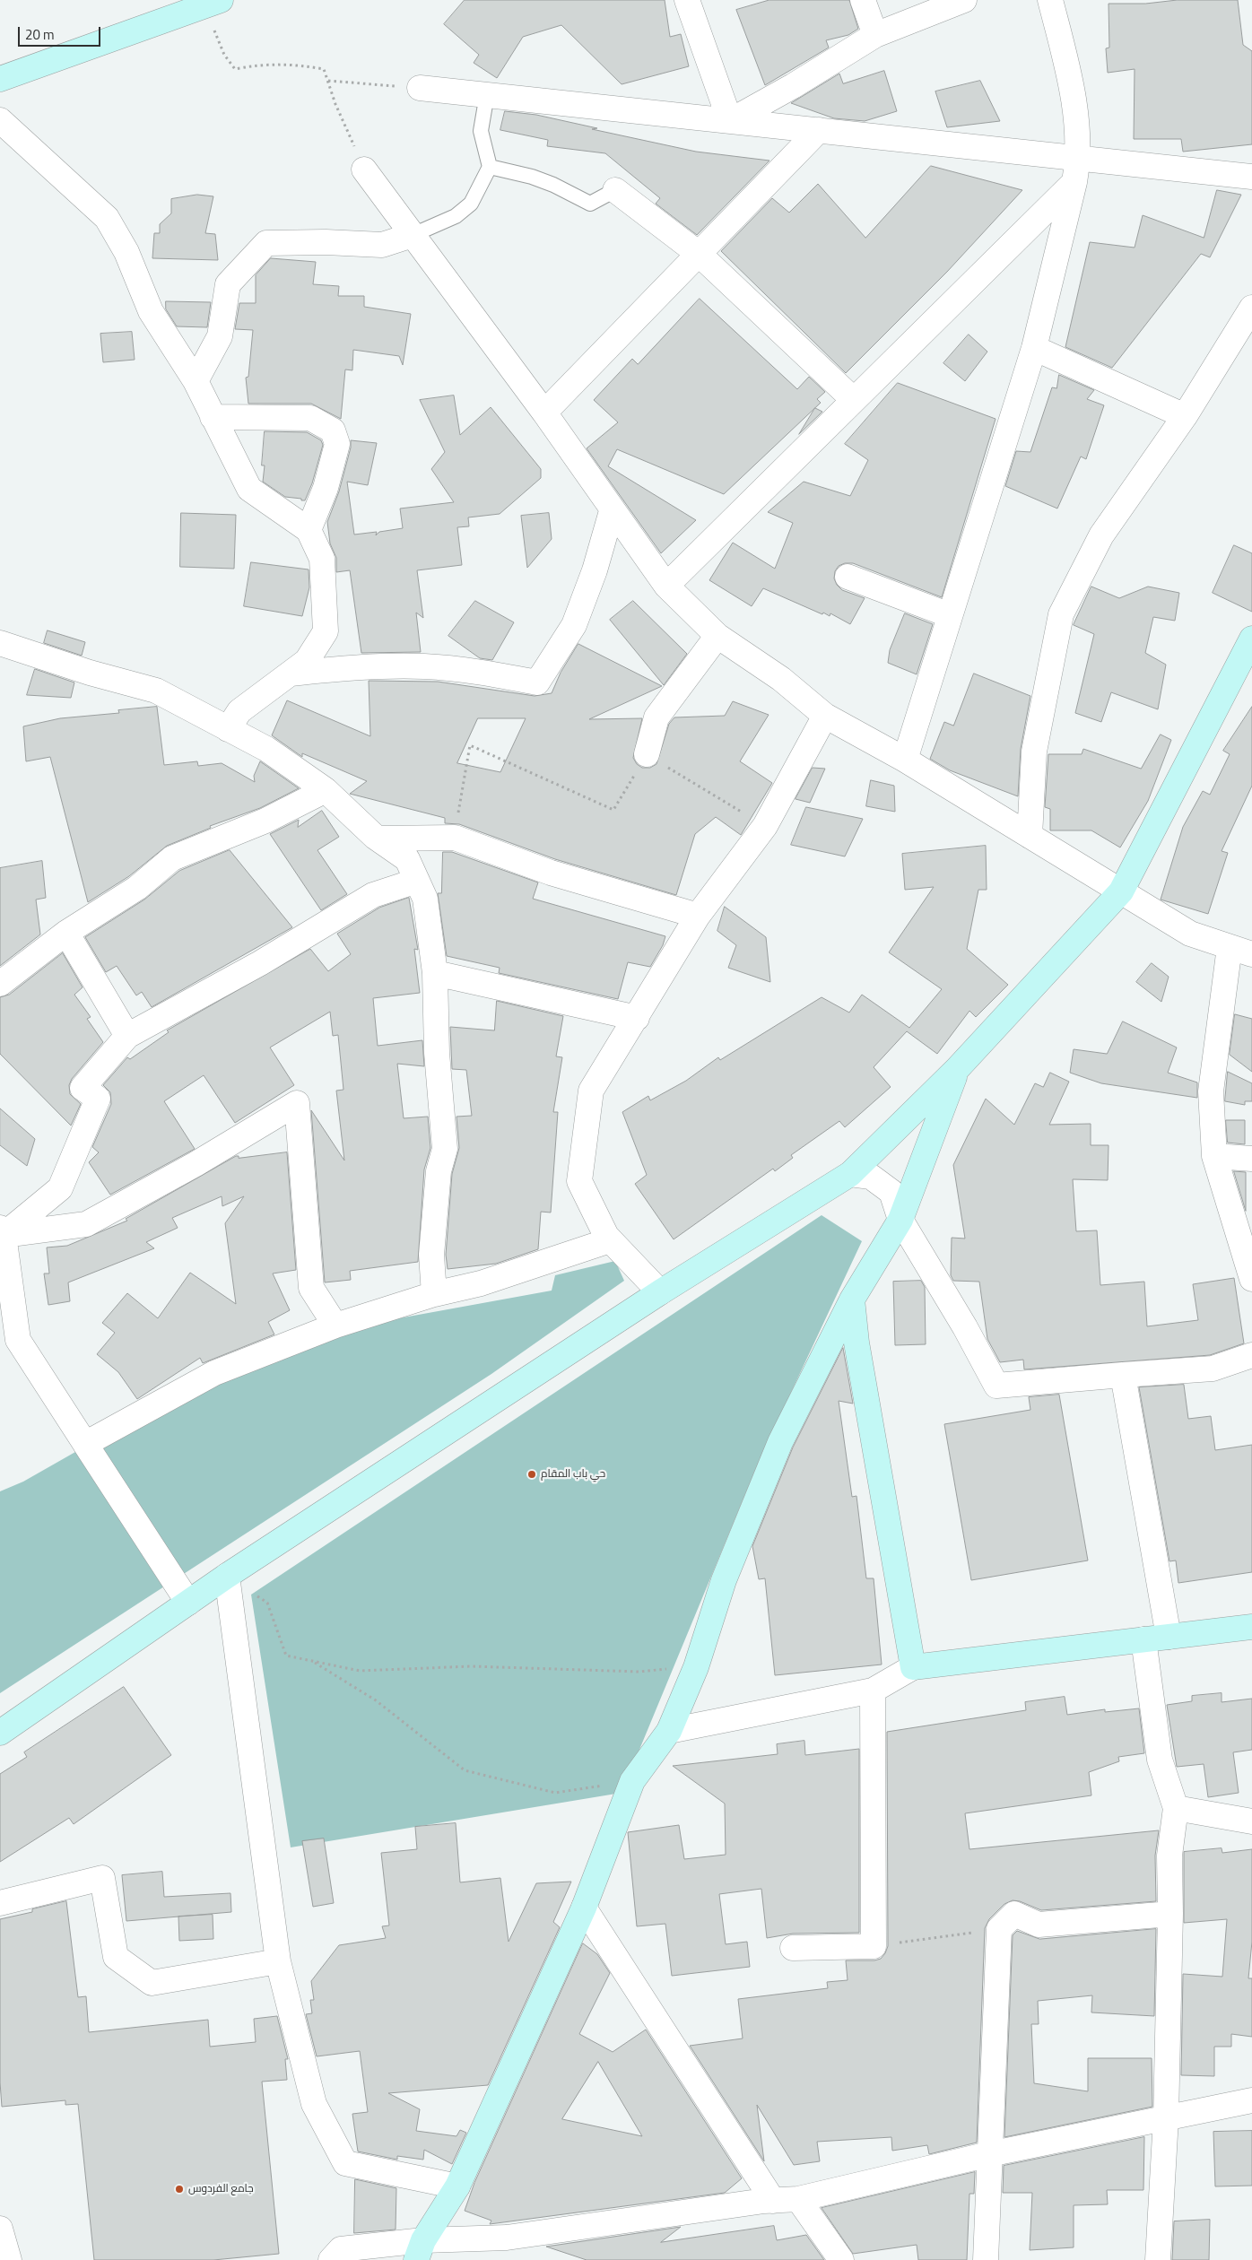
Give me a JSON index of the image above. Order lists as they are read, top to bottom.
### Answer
{
  "places": ["حي باب المقام", "جامع الفردوس"],
  "scale_bar": "20 m"
}
